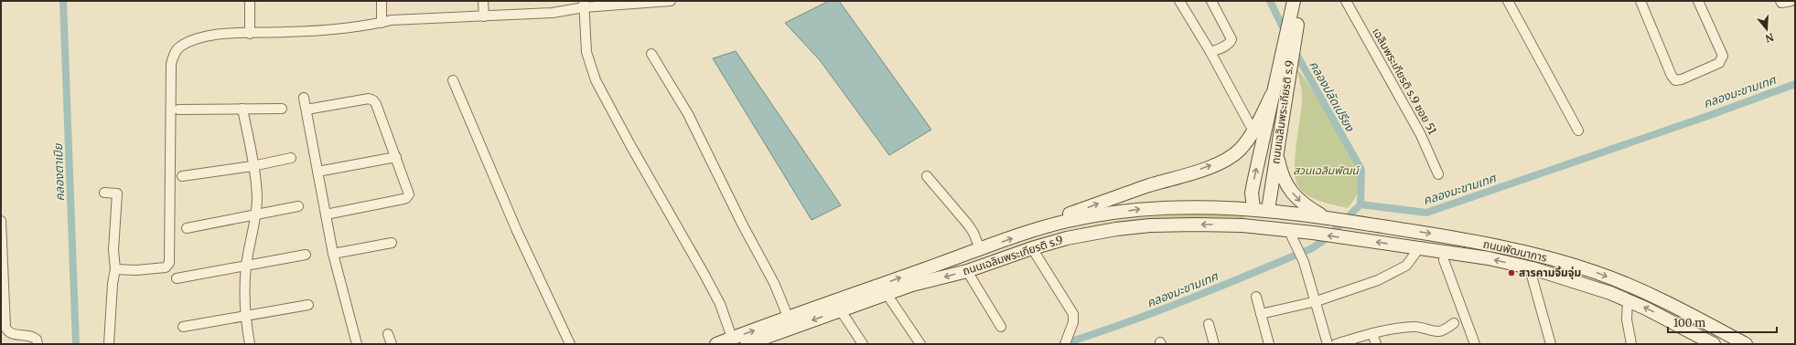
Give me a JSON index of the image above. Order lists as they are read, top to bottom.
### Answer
{
  "streets": {
    "main road": ["ถนนเฉลิมพระเกียรติ ร.9", "ถนนพัฒนาการ"],
    "street": ["เฉลิมพระเกียรติ ร.9 ซอย 51"]
  },
  "crossings": [
    ["ถนนเฉลิมพระเกียรติ ร.9", "ถนนพัฒนาการ"]
  ],
  "water": ["คลองมะขามเทศ", "คลองปลัดเปรียง", "คลองตาเปีย"],
  "parks": ["สวนเฉลิมพัฒน์"],
  "places": ["สารคามจิ้มจุ่ม"],
  "scale_bar": "100 m",
  "north": "bottom"
}
